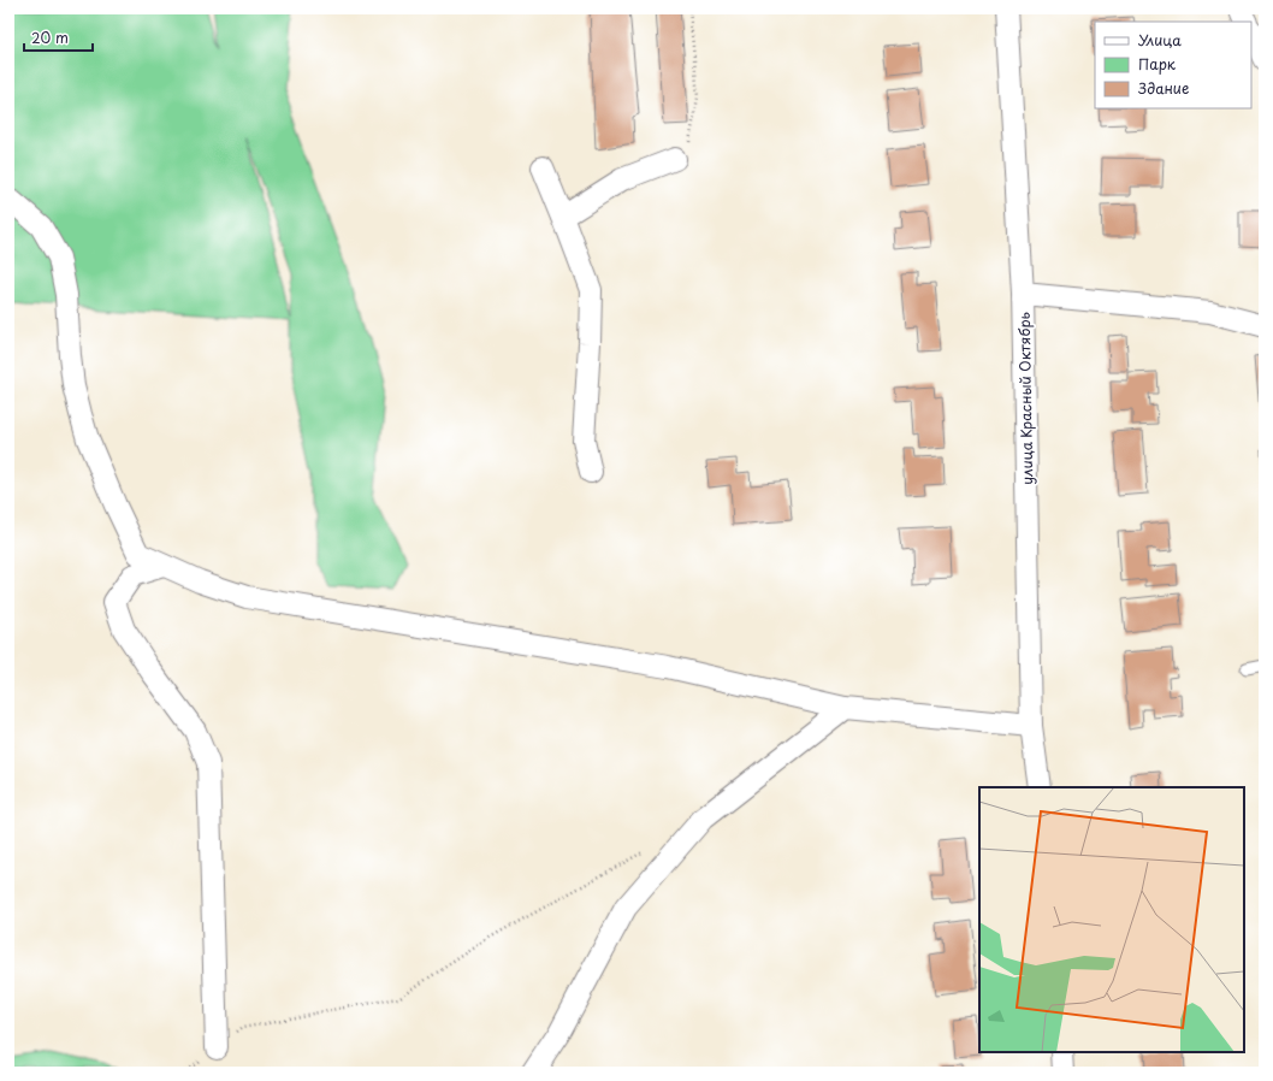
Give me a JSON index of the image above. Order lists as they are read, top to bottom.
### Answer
{
  "streets": {
    "street": ["улица Красный Октябрь"]
  },
  "legend": ["Улица", "Парк", "Здание"],
  "scale_bar": "20 m"
}
